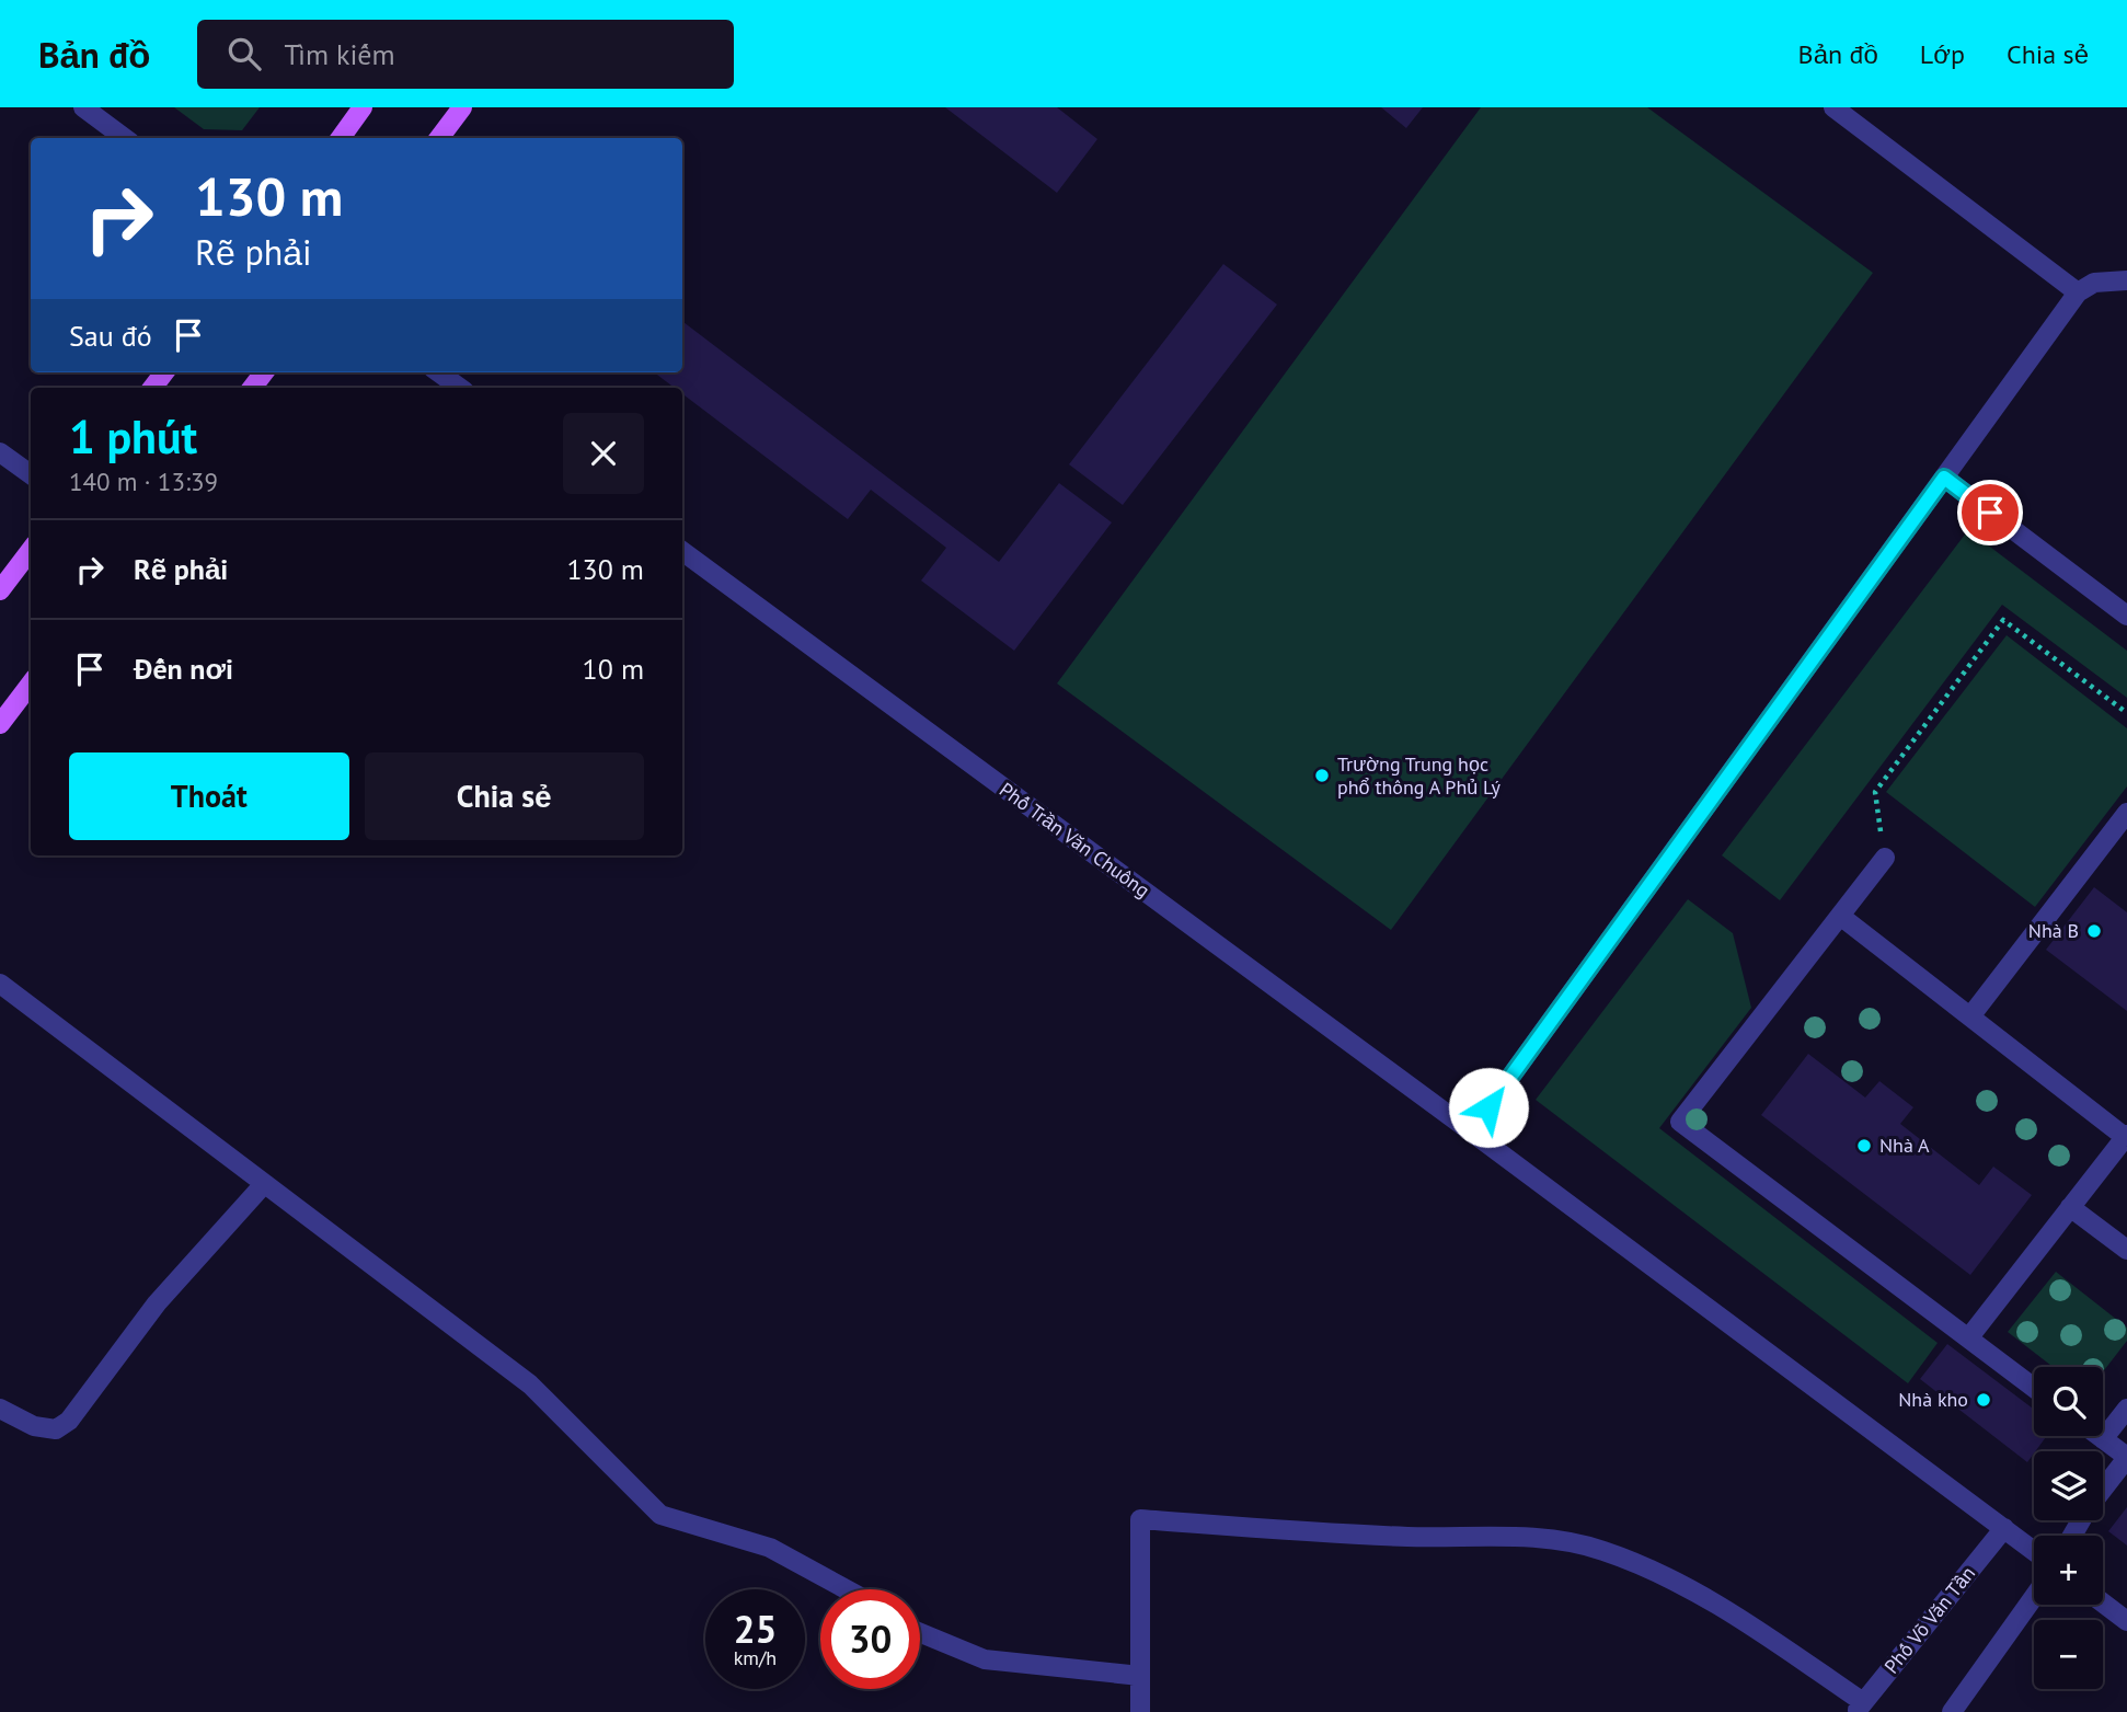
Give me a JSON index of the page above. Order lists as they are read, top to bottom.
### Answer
{
  "streets": {
    "street": ["Phố Trần Văn Chuông", "Phố Võ Văn Tần"]
  },
  "crossings": [
    ["Phố Trần Văn Chuông", "Phố Võ Văn Tần"]
  ],
  "places": [
    "Trường Trung học phổ thông A Phủ Lý",
    "Nhà B",
    "Nhà A",
    "Nhà kho"
  ],
  "page": {
    "header": "Bản đồ",
    "search": "Tìm kiếm",
    "nav": ["Bản đồ", "Lớp", "Chia sẻ"],
    "turn": ["130 m", "Rẽ phải"],
    "then": "Sau đó",
    "heading": ["1 phút", "140 m · 13:39"],
    "list": [
      {
        "name": "Rẽ phải",
        "value": "130 m"
      },
      {
        "name": "Đến nơi",
        "value": "10 m"
      }
    ],
    "buttons": ["Thoát", "Chia sẻ"],
    "map_buttons": ["+", "−"],
    "speed": "25 km/h",
    "limit": "30"
  }
}
